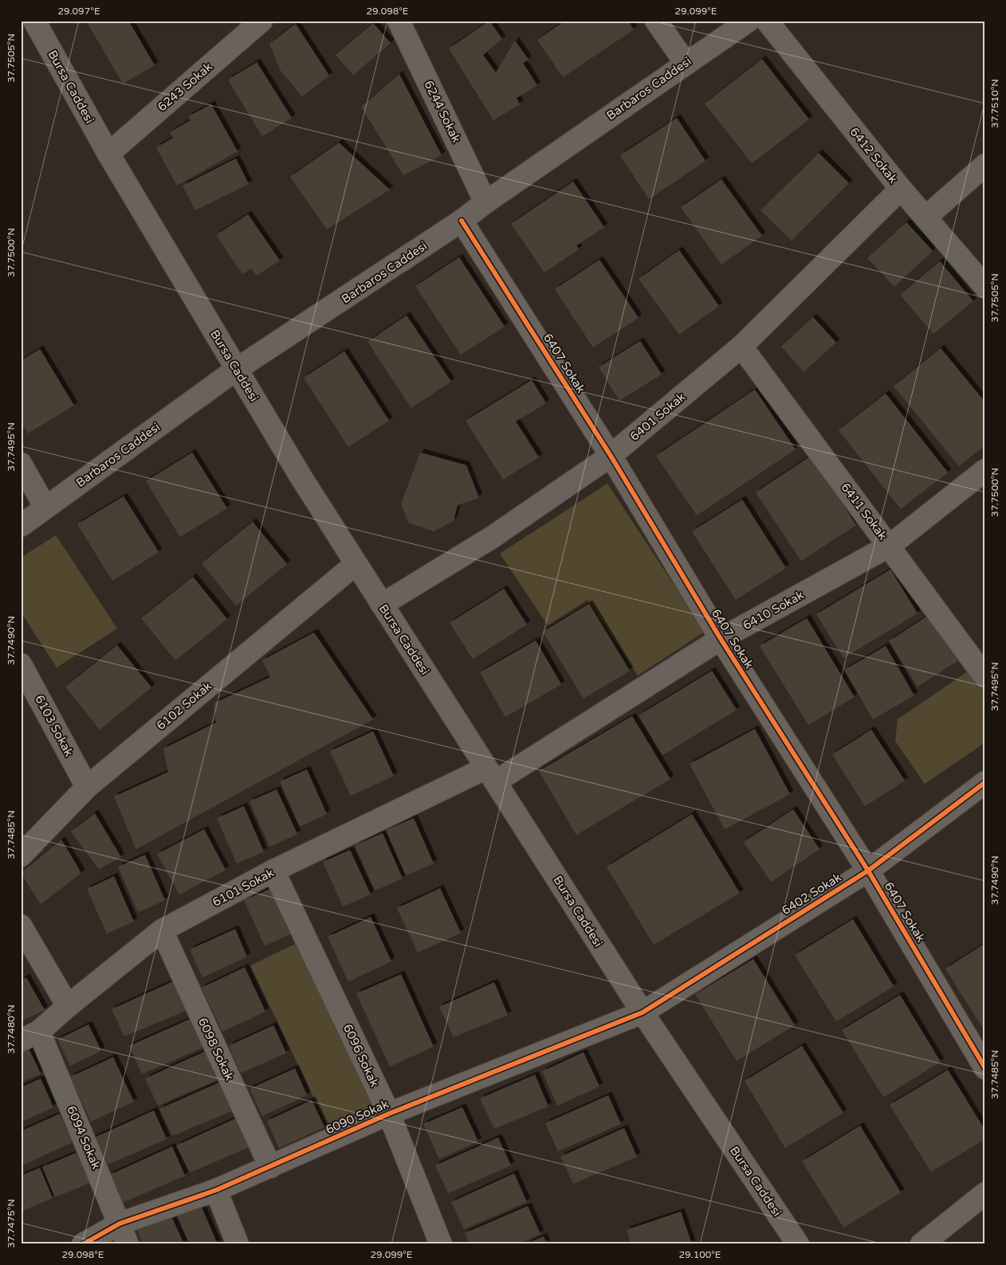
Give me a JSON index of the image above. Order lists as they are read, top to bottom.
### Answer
{
  "streets": {
    "street": [
      "Bursa Caddesi",
      "6243 Sokak",
      "Barbaros Caddesi",
      "6244 Sokak",
      "6412 Sokak",
      "6407 Sokak",
      "6401 Sokak",
      "6411 Sokak",
      "6410 Sokak",
      "6102 Sokak",
      "6103 Sokak",
      "6101 Sokak",
      "6402 Sokak",
      "6098 Sokak",
      "6096 Sokak",
      "6090 Sokak",
      "6094 Sokak"
    ]
  },
  "crossings": [
    ["Bursa Caddesi", "6243 Sokak"],
    ["Bursa Caddesi", "Barbaros Caddesi"],
    ["Bursa Caddesi", "6401 Sokak"],
    ["Bursa Caddesi", "6410 Sokak"],
    ["Bursa Caddesi", "6102 Sokak"],
    ["Bursa Caddesi", "6101 Sokak"],
    ["Bursa Caddesi", "6402 Sokak"],
    ["Bursa Caddesi", "6090 Sokak"],
    ["Barbaros Caddesi", "6244 Sokak"],
    ["Barbaros Caddesi", "6407 Sokak"],
    ["6412 Sokak", "6401 Sokak"],
    ["6407 Sokak", "6401 Sokak"],
    ["6407 Sokak", "6410 Sokak"],
    ["6407 Sokak", "6402 Sokak"],
    ["6401 Sokak", "6411 Sokak"],
    ["6411 Sokak", "6410 Sokak"],
    ["6410 Sokak", "6101 Sokak"],
    ["6102 Sokak", "6103 Sokak"],
    ["6101 Sokak", "6098 Sokak"],
    ["6101 Sokak", "6096 Sokak"],
    ["6101 Sokak", "6094 Sokak"],
    ["6402 Sokak", "6090 Sokak"],
    ["6098 Sokak", "6090 Sokak"],
    ["6096 Sokak", "6090 Sokak"],
    ["6090 Sokak", "6094 Sokak"]
  ],
  "coordinates": [
    "29.097°E",
    "29.098°E",
    "29.099°E",
    "37.7505°N",
    "37.7510°N",
    "37.7500°N",
    "37.7495°N",
    "37.7490°N",
    "37.7485°N",
    "37.7480°N",
    "37.7475°N",
    "29.100°E"
  ]
}
